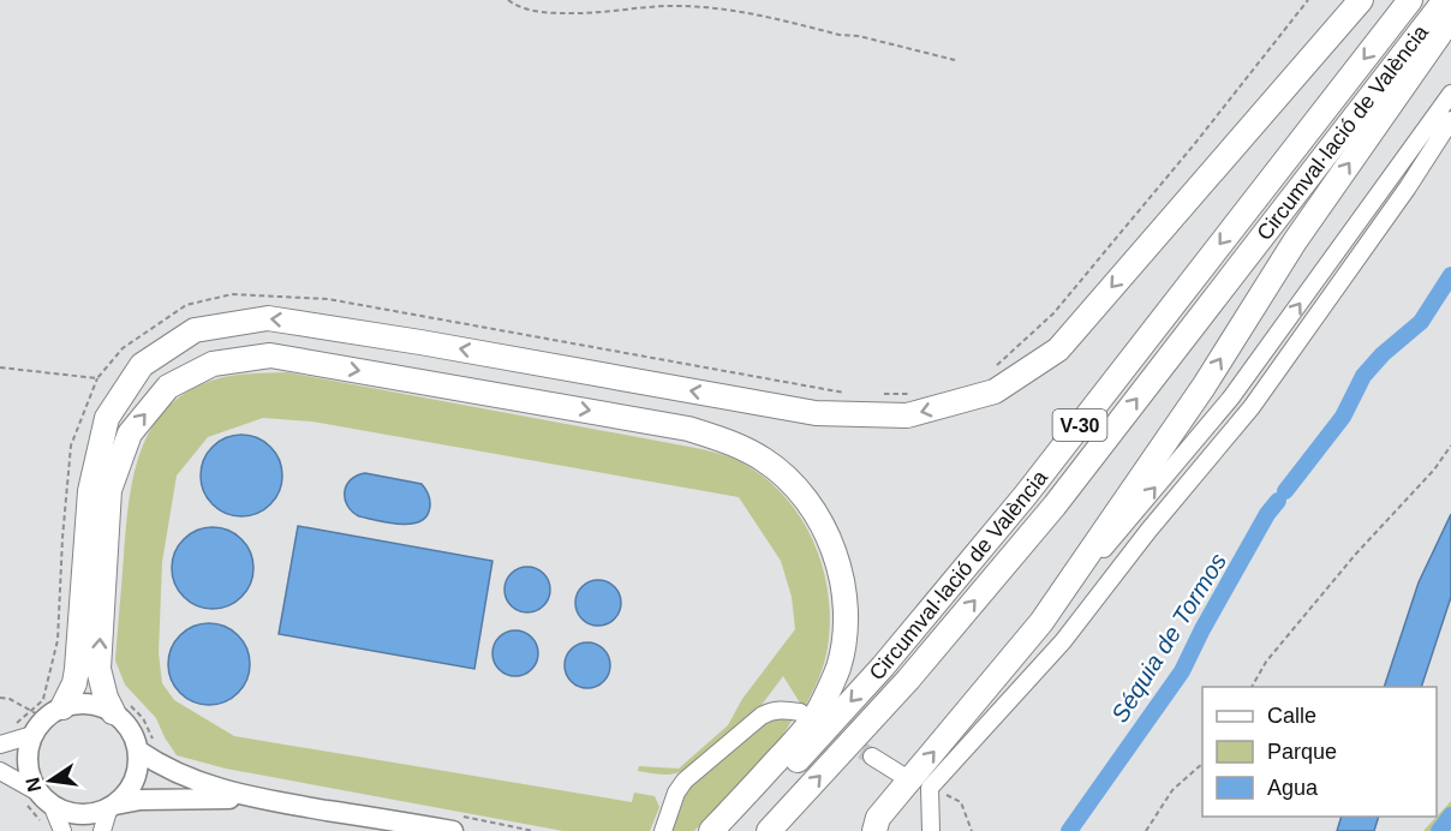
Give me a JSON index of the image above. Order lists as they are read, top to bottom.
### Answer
{
  "streets": {
    "highway": ["Circumval·lació de València", "V-30"]
  },
  "water": ["Séquia de Tormos"],
  "legend": ["Calle", "Parque", "Agua"],
  "north": "left"
}
